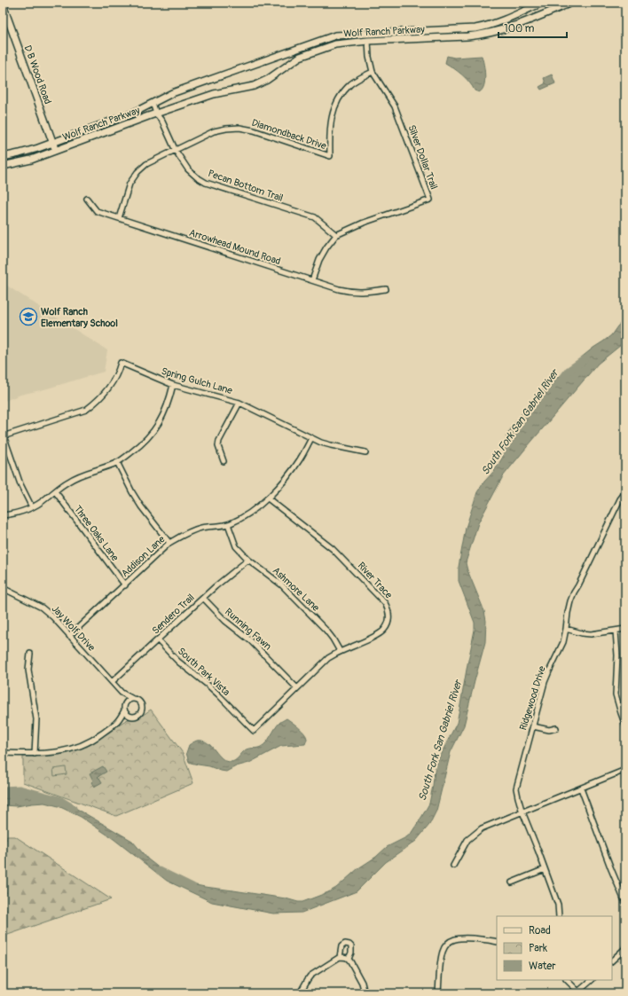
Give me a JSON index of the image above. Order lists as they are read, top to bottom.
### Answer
{
  "streets": {
    "street": [
      "Wolf Ranch Parkway",
      "D B Wood Road",
      "Diamondback Drive",
      "Silver Dollar Trail",
      "Pecan Bottom Trail",
      "Arrowhead Mound Road",
      "Spring Gulch Lane",
      "Three Oaks Lane",
      "Addison Lane",
      "River Trace",
      "Ashmore Lane",
      "Sendero Trail",
      "Jay Wolf Drive",
      "Running Fawn",
      "South Park Vista",
      "Ridgewood Drive"
    ]
  },
  "crossings": [
    ["Wolf Ranch Parkway", "D B Wood Road"],
    ["Wolf Ranch Parkway", "Silver Dollar Trail"],
    ["Wolf Ranch Parkway", "Pecan Bottom Trail"],
    ["Diamondback Drive", "Silver Dollar Trail"],
    ["Diamondback Drive", "Pecan Bottom Trail"],
    ["Diamondback Drive", "Arrowhead Mound Road"],
    ["Silver Dollar Trail", "Pecan Bottom Trail"],
    ["Silver Dollar Trail", "Arrowhead Mound Road"],
    ["Spring Gulch Lane", "Addison Lane"],
    ["Three Oaks Lane", "Addison Lane"],
    ["Addison Lane", "River Trace"],
    ["Addison Lane", "Ashmore Lane"],
    ["Addison Lane", "Jay Wolf Drive"],
    ["River Trace", "Ashmore Lane"],
    ["River Trace", "Running Fawn"],
    ["River Trace", "South Park Vista"],
    ["Ashmore Lane", "Sendero Trail"],
    ["Sendero Trail", "Jay Wolf Drive"],
    ["Sendero Trail", "Running Fawn"],
    ["Sendero Trail", "South Park Vista"]
  ],
  "water": ["South Fork San Gabriel River"],
  "places": {
    "school or university": ["Wolf Ranch Elementary School"]
  },
  "legend": ["Road", "Park", "Water"],
  "scale_bar": "100 m"
}
